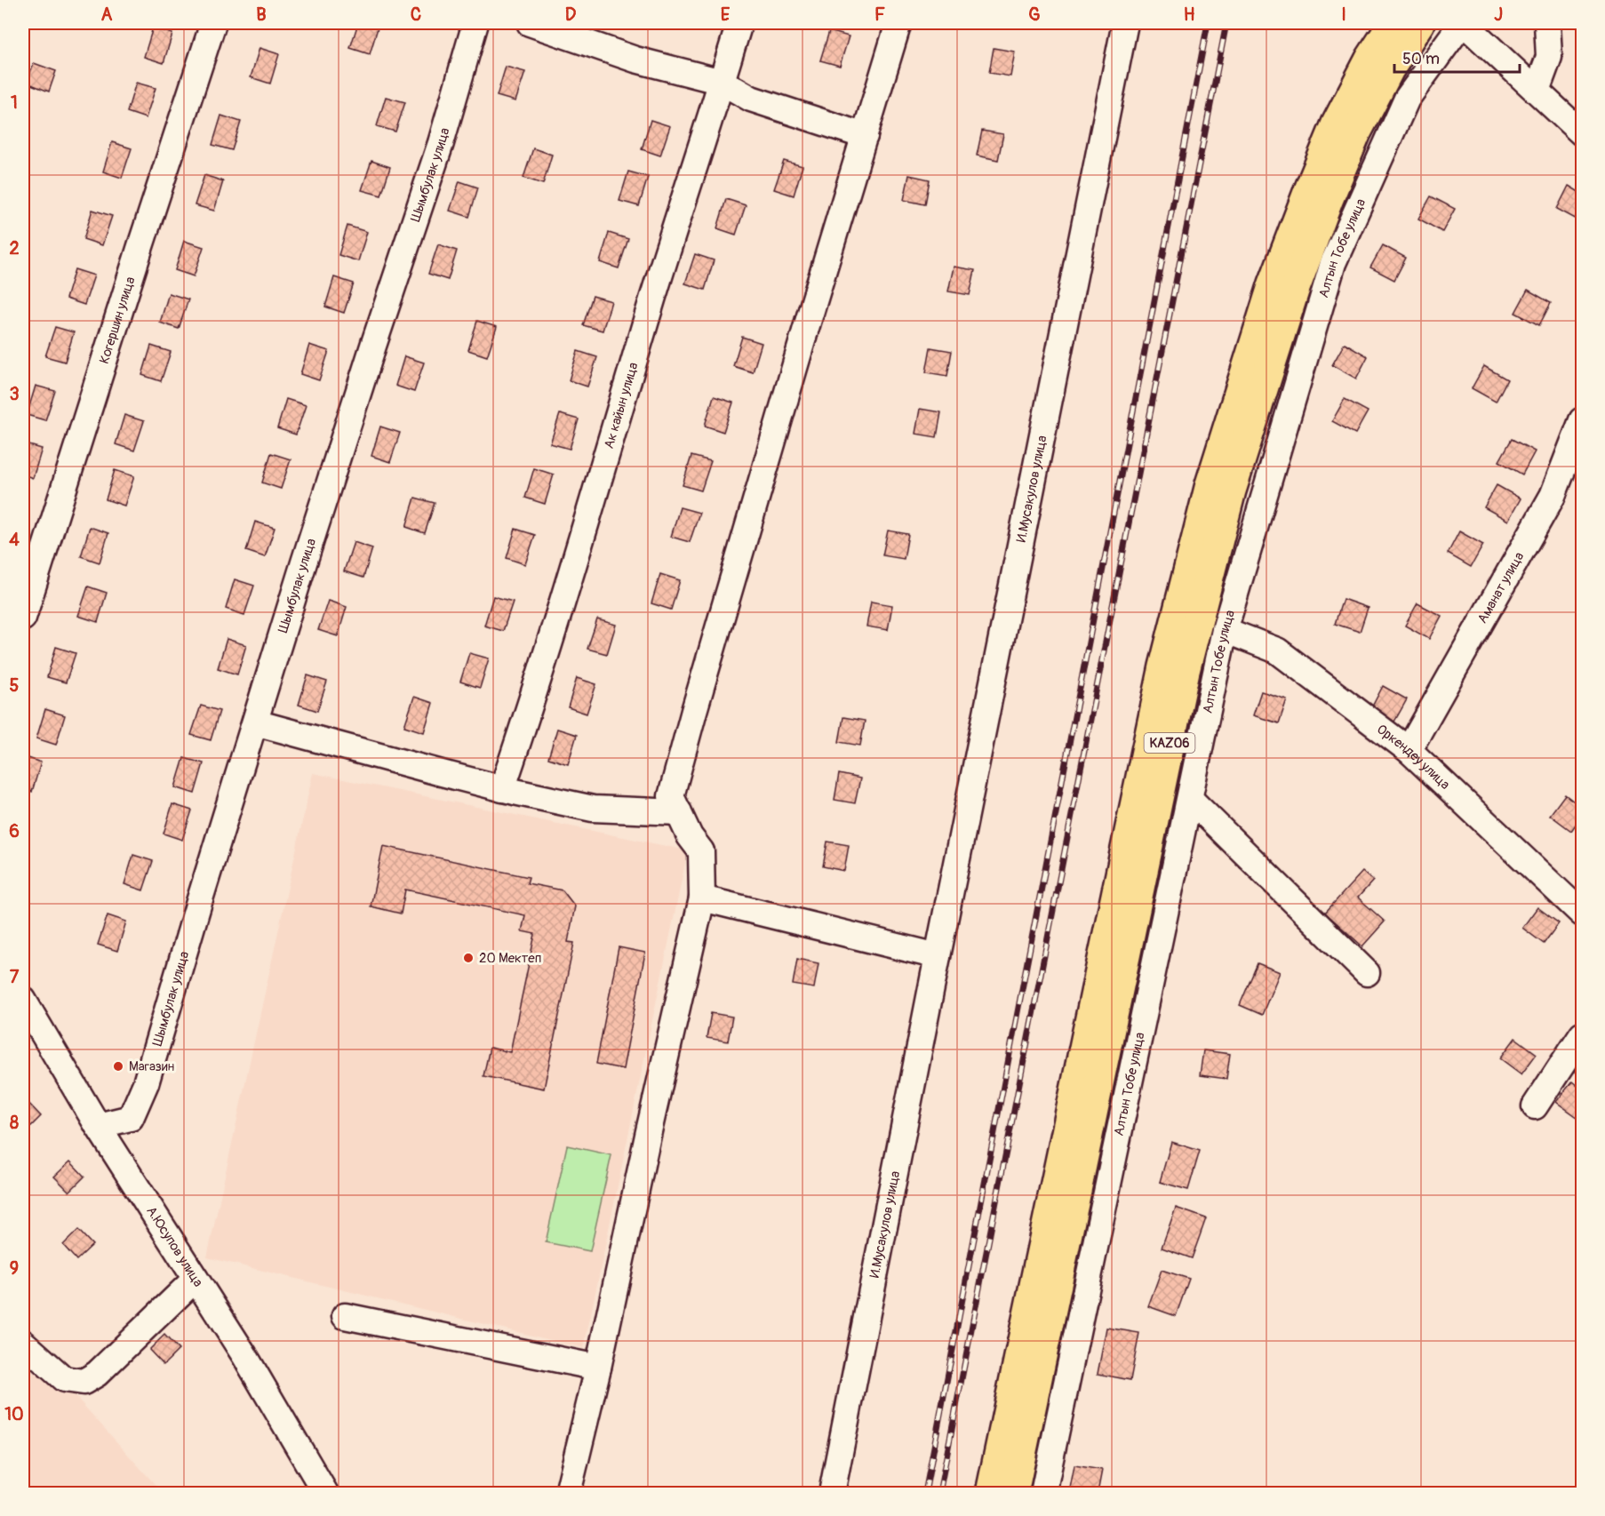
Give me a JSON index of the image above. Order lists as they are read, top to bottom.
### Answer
{
  "streets": {
    "highway": ["KАZ06"],
    "street": [
      "Шымбулак улица",
      "Алтын Тобе улица",
      "Когершин улица",
      "Ак кайын улица",
      "И.Мусакулов улица",
      "Аманат улица",
      "Оркендеу улица",
      "А.Юсупов улица"
    ]
  },
  "crossings": [
    ["Шымбулак улица", "А.Юсупов улица"],
    ["Алтын Тобе улица", "Оркендеу улица"],
    ["Аманат улица", "Оркендеу улица"]
  ],
  "places": ["20 Мектеп", "Магазин"],
  "scale_bar": "50 m",
  "grid": {
    "columns": [
      "A",
      "B",
      "C",
      "D",
      "E",
      "F",
      "G",
      "H",
      "I",
      "J"
    ],
    "rows": [
      "1",
      "2",
      "3",
      "4",
      "5",
      "6",
      "7",
      "8",
      "9",
      "10"
    ]
  }
}
